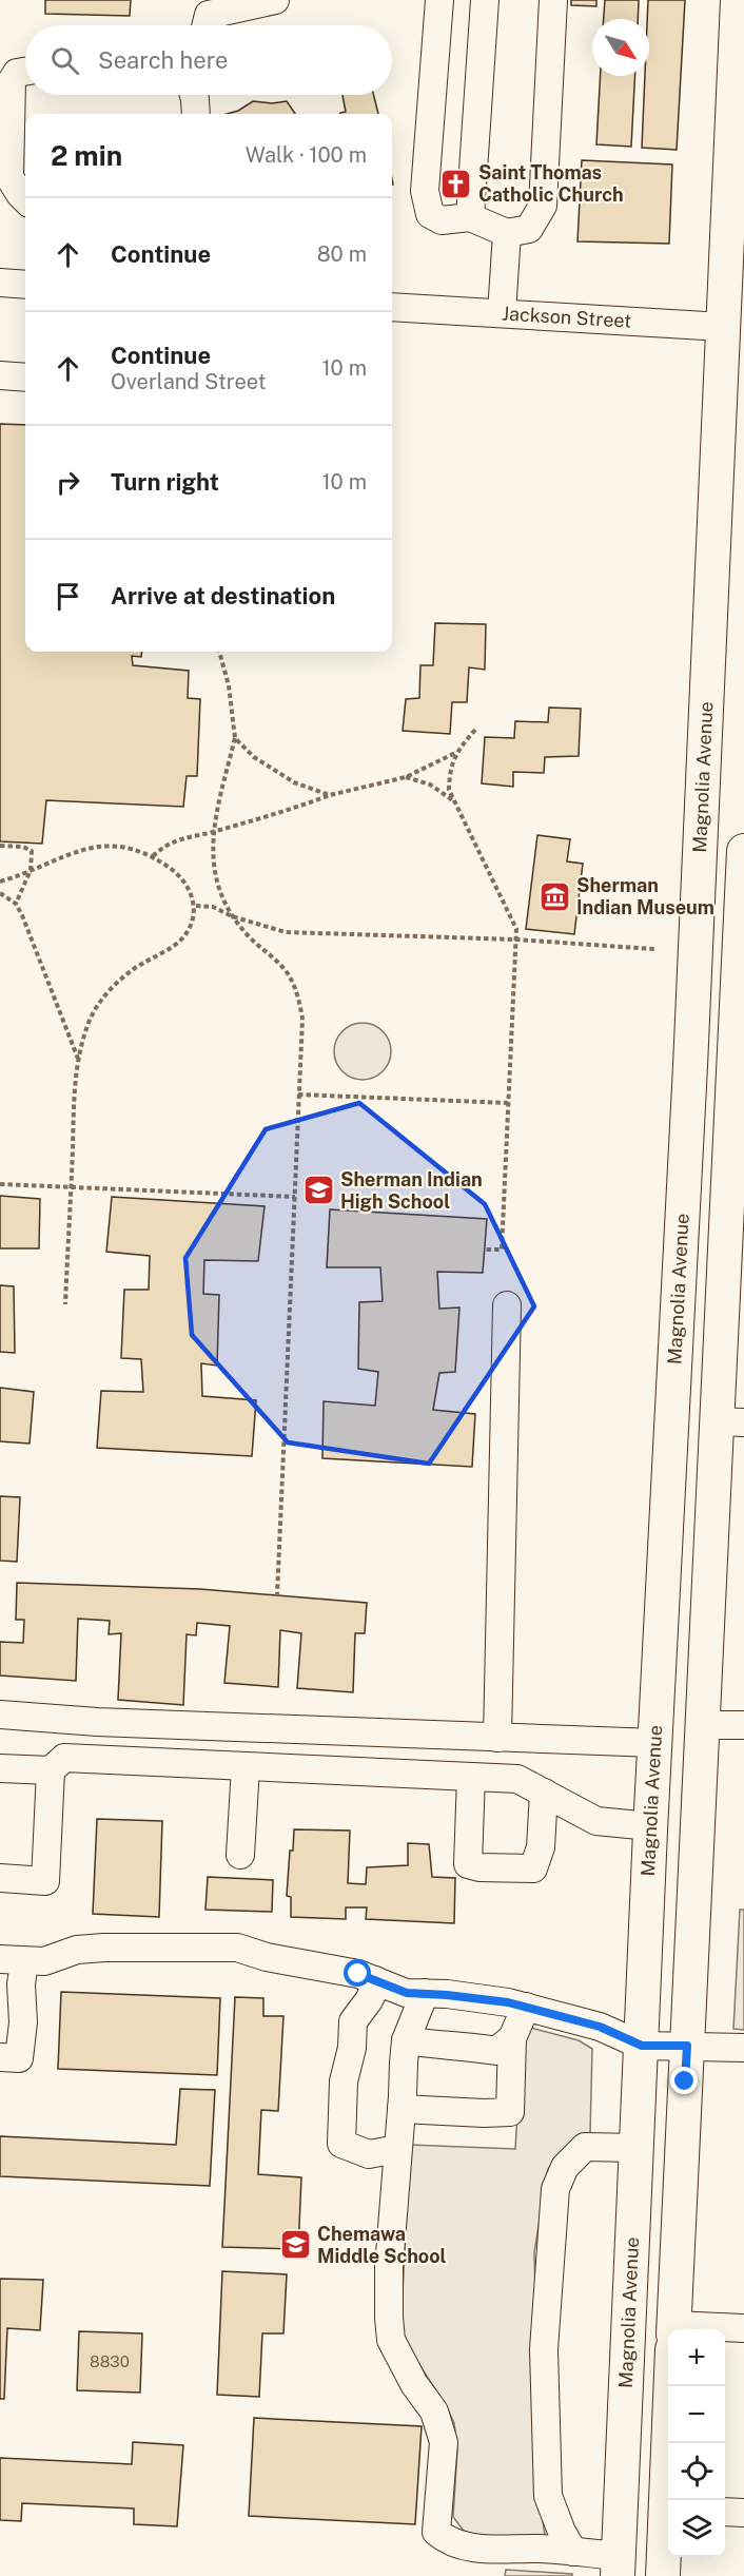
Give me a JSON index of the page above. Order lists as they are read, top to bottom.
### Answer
{
  "streets": {
    "main road": ["Magnolia Avenue"],
    "street": ["Jackson Street"]
  },
  "crossings": [
    ["Jackson Street", "Magnolia Avenue"]
  ],
  "places": {
    "church": ["Saint Thomas Catholic Church"],
    "museum": ["Sherman Indian Museum"],
    "school or university": ["Sherman Indian High School", "Chemawa Middle School"]
  },
  "house_numbers": ["8830"],
  "north": "bottom right",
  "page": {
    "search": "Search here",
    "heading": ["2 min", "Walk · 100 m"],
    "list": [
      ["Continue", "80 m"],
      ["Continue", "Overland Street", "10 m"],
      ["Turn right", "10 m"],
      "Arrive at destination"
    ],
    "map_buttons": ["+", "−"]
  }
}
